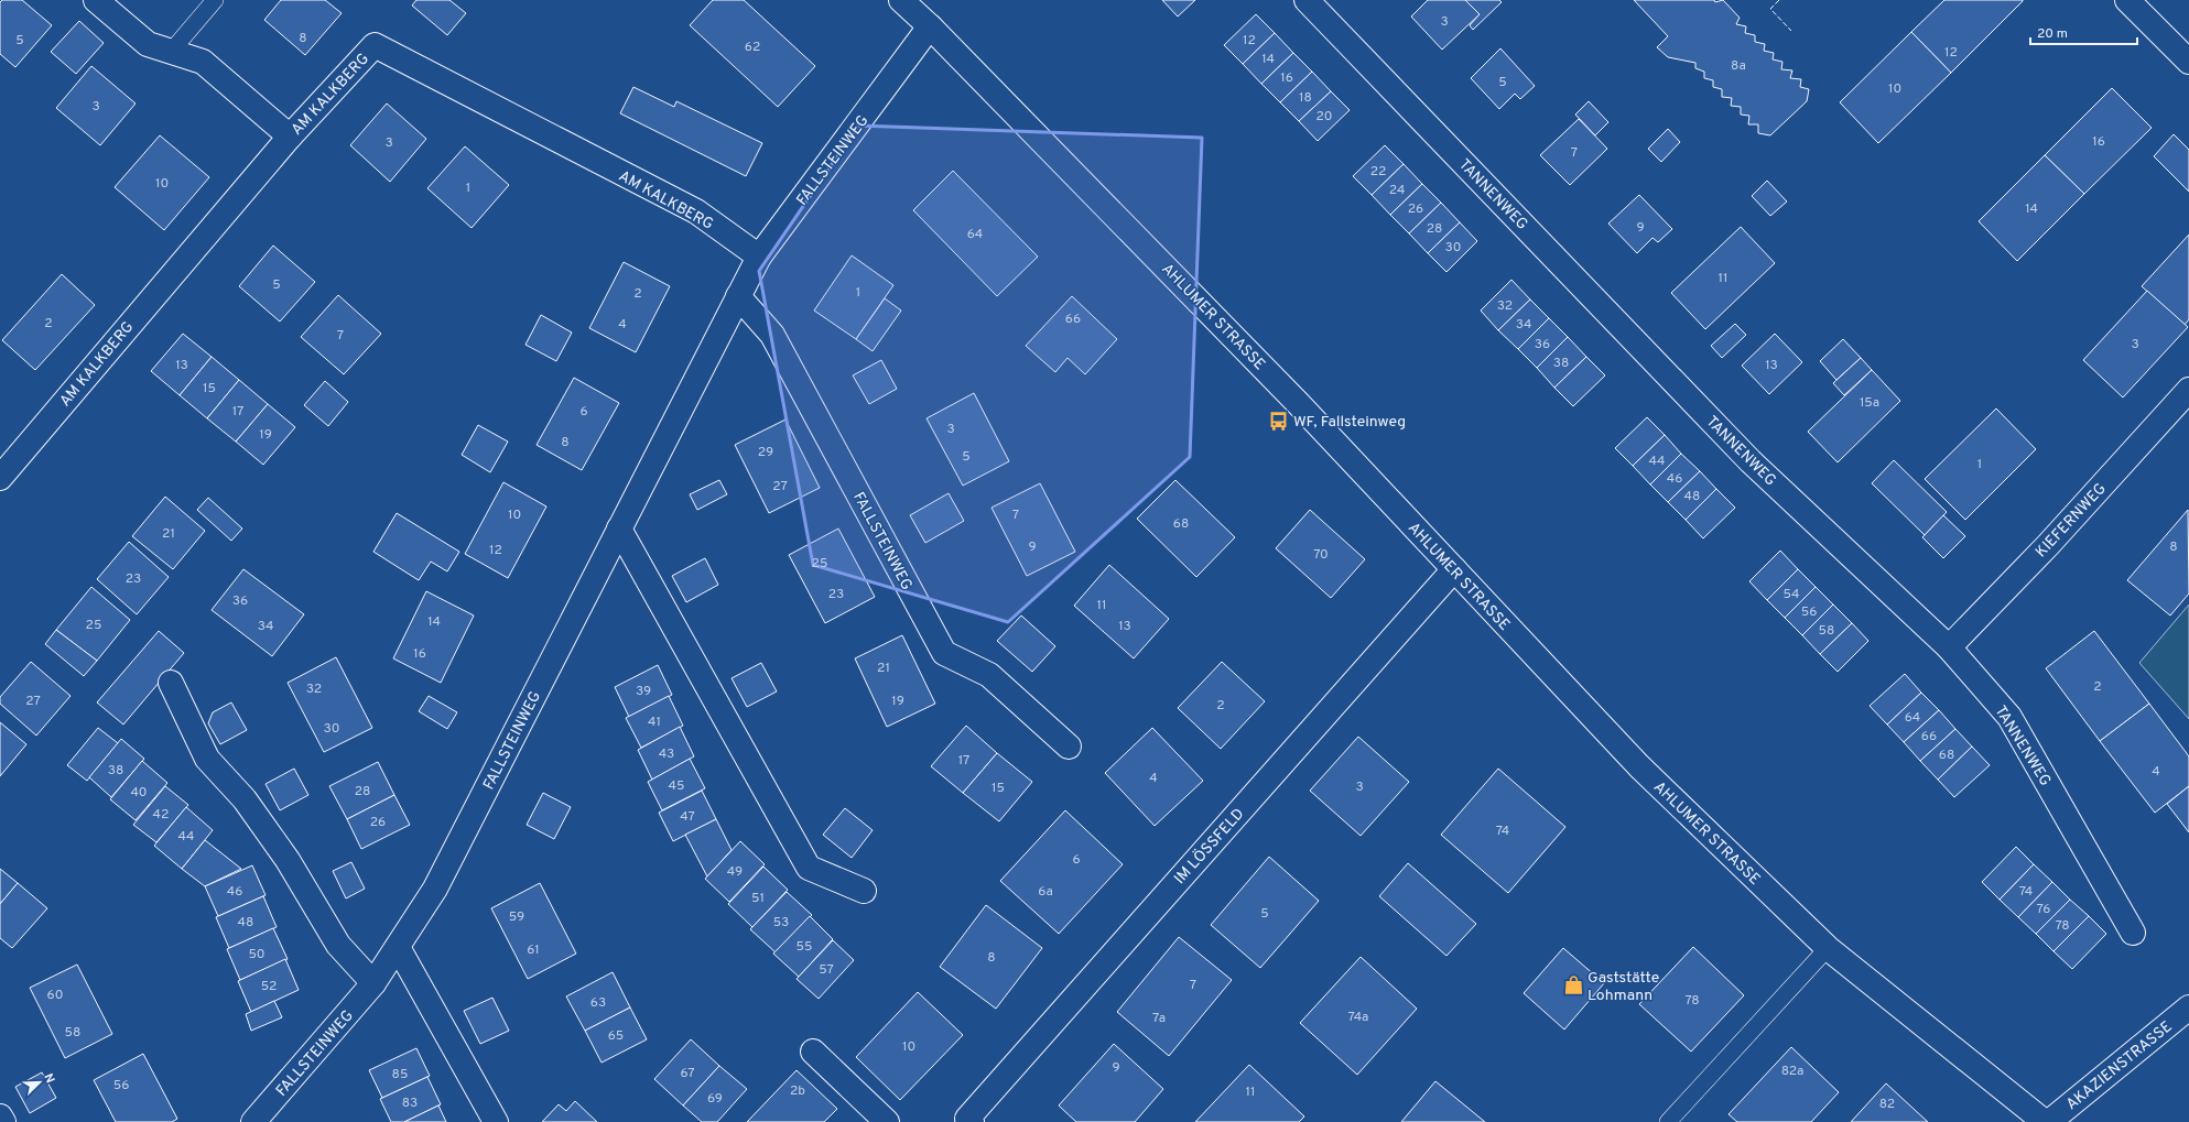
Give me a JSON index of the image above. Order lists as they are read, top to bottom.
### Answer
{
  "streets": {
    "street": [
      "AM KALKBERG",
      "FALLSTEINWEG",
      "TANNENWEG",
      "AHLUMER STRASSE",
      "KIEFERNWEG",
      "IM LÖSSFELD",
      "AKAZIENSTRASSE"
    ]
  },
  "crossings": [
    ["AM KALKBERG", "FALLSTEINWEG"],
    ["FALLSTEINWEG", "AHLUMER STRASSE"],
    ["TANNENWEG", "KIEFERNWEG"],
    ["AHLUMER STRASSE", "IM LÖSSFELD"]
  ],
  "places": {
    "bus stop": ["WF, Fallsteinweg"],
    "shop": ["Gaststätte Lohmann"]
  },
  "house_numbers": [
    "3",
    "8",
    "5",
    "12",
    "62",
    "12",
    "14",
    "8a",
    "16",
    "5",
    "10",
    "18",
    "3",
    "20",
    "16",
    "3",
    "7",
    "22",
    "10",
    "1",
    "24",
    "26",
    "14",
    "9",
    "28",
    "64",
    "30",
    "11",
    "5",
    "1",
    "2",
    "32",
    "66",
    "2",
    "4",
    "34",
    "7",
    "36",
    "3",
    "38",
    "13",
    "13",
    "15",
    "15a",
    "17",
    "6",
    "3",
    "19",
    "8",
    "29",
    "5",
    "44",
    "1",
    "46",
    "27",
    "48",
    "10",
    "7",
    "68",
    "21",
    "9",
    "8",
    "12",
    "70",
    "25",
    "23",
    "23",
    "54",
    "36",
    "11",
    "56",
    "14",
    "25",
    "34",
    "13",
    "58",
    "16",
    "21",
    "2",
    "32",
    "39",
    "27",
    "19",
    "2",
    "64",
    "41",
    "30",
    "66",
    "43",
    "68",
    "17",
    "38",
    "4",
    "4",
    "45",
    "3",
    "15",
    "28",
    "40",
    "42",
    "47",
    "26",
    "74",
    "44",
    "6",
    "49",
    "46",
    "6a",
    "74",
    "51",
    "76",
    "5",
    "59",
    "48",
    "53",
    "78",
    "55",
    "61",
    "50",
    "8",
    "57",
    "7",
    "52",
    "60",
    "78",
    "63",
    "74a",
    "7a",
    "58",
    "65",
    "10",
    "9",
    "82a",
    "67",
    "85",
    "56",
    "2b",
    "11",
    "69",
    "83",
    "82"
  ],
  "scale_bar": "20 m",
  "north": "top right"
}
